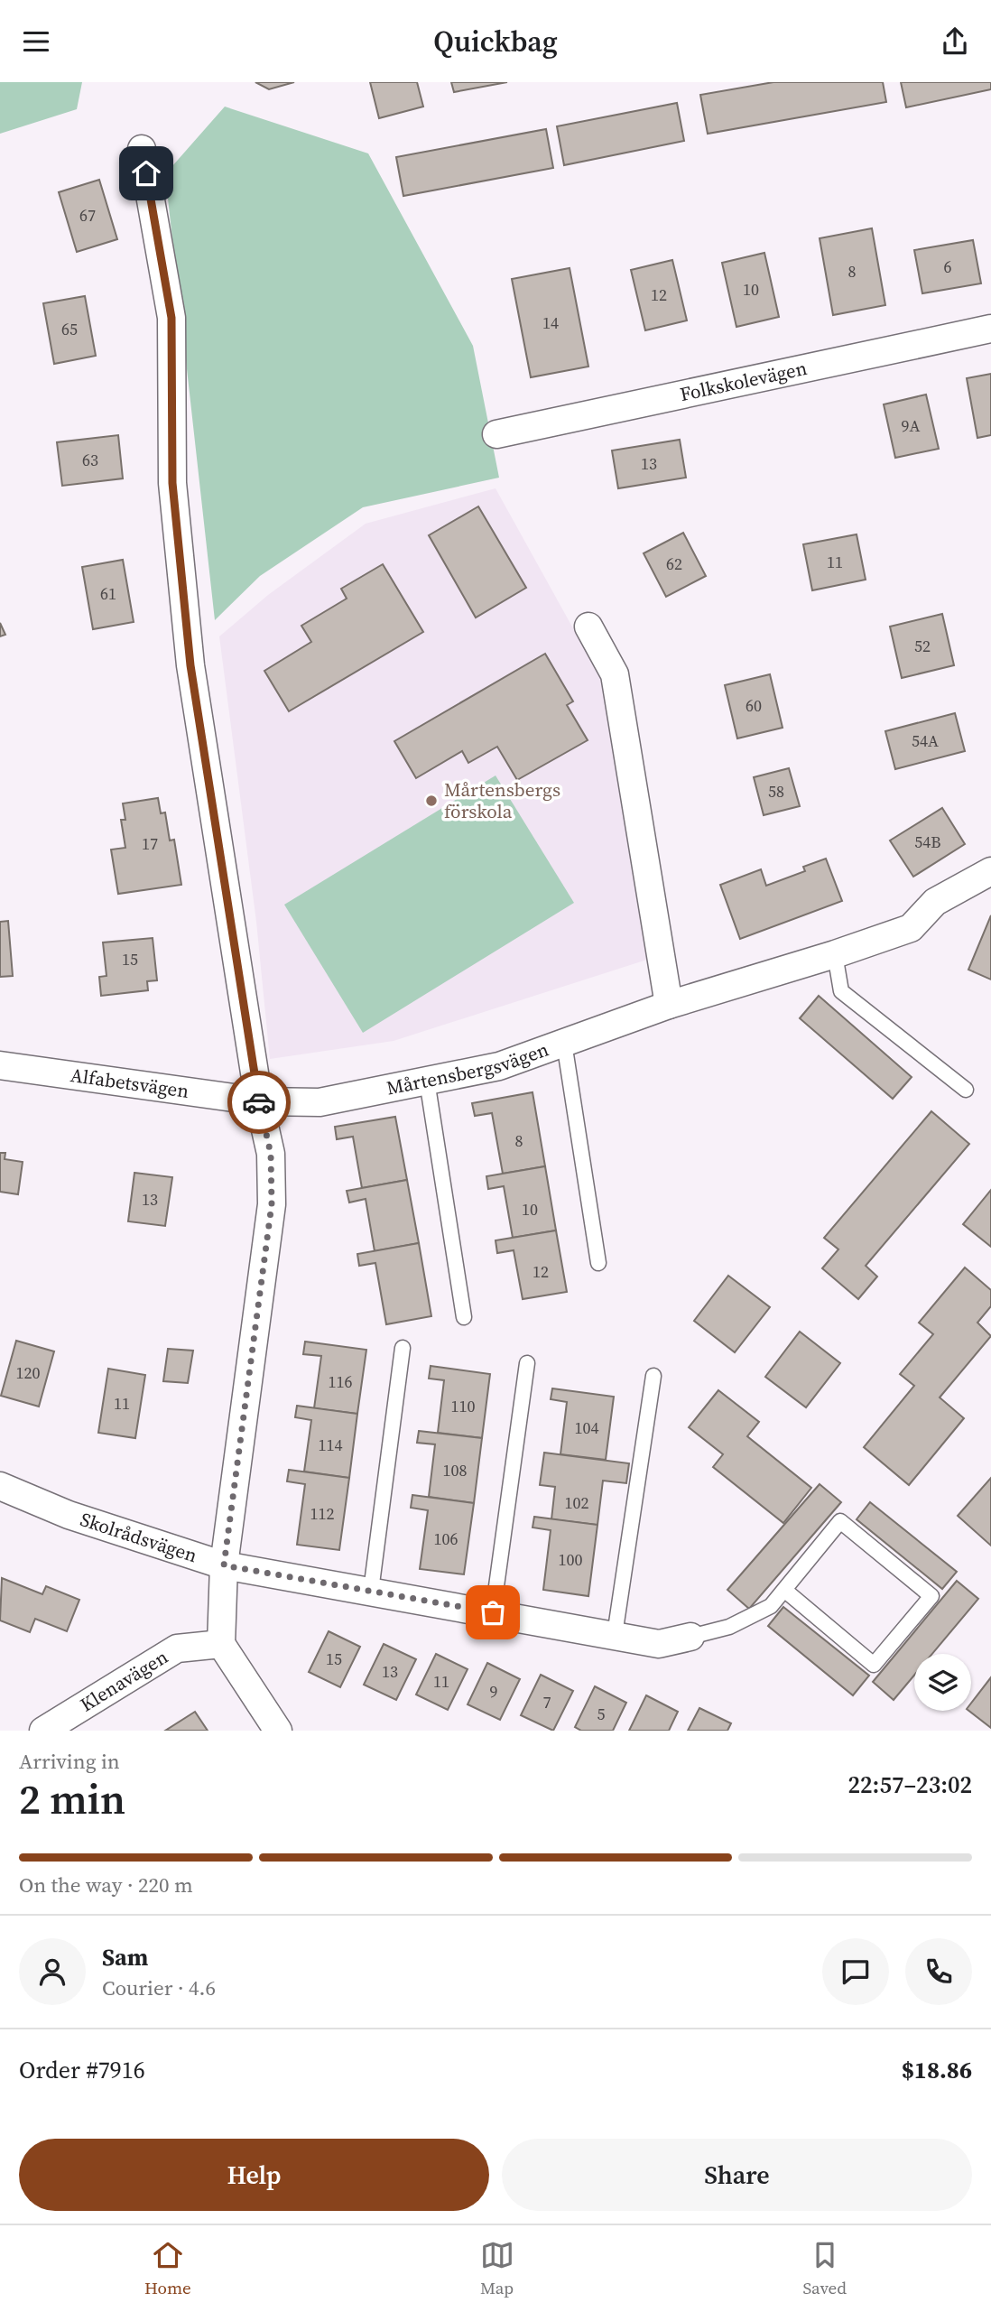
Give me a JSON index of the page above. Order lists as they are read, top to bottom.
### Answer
{
  "streets": {
    "street": [
      "Folkskolevägen",
      "Mårtensbergsvägen",
      "Alfabetsvägen",
      "Skolrådsvägen",
      "Klenavägen"
    ]
  },
  "crossings": [
    ["Mårtensbergsvägen", "Alfabetsvägen"]
  ],
  "places": ["Mårtensbergs förskola"],
  "house_numbers": [
    "67",
    "6",
    "8",
    "10",
    "12",
    "14",
    "65",
    "9A",
    "63",
    "13",
    "11",
    "62",
    "61",
    "52",
    "60",
    "54A",
    "58",
    "54B",
    "17",
    "15",
    "8",
    "13",
    "10",
    "12",
    "120",
    "116",
    "11",
    "110",
    "104",
    "114",
    "108",
    "102",
    "112",
    "106",
    "100",
    "15",
    "13",
    "11",
    "9",
    "7",
    "5"
  ],
  "page": {
    "header": "Quickbag",
    "heading": ["2 min", "Arriving in", "22:57–23:02"],
    "panel": [
      "Sam",
      "Courier · 4.6",
      "Order #7916",
      "$18.86"
    ],
    "bar": "On the way · 220 m",
    "buttons": ["Help", "Share"],
    "tabs": ["Home", "Map", "Saved"]
  }
}
